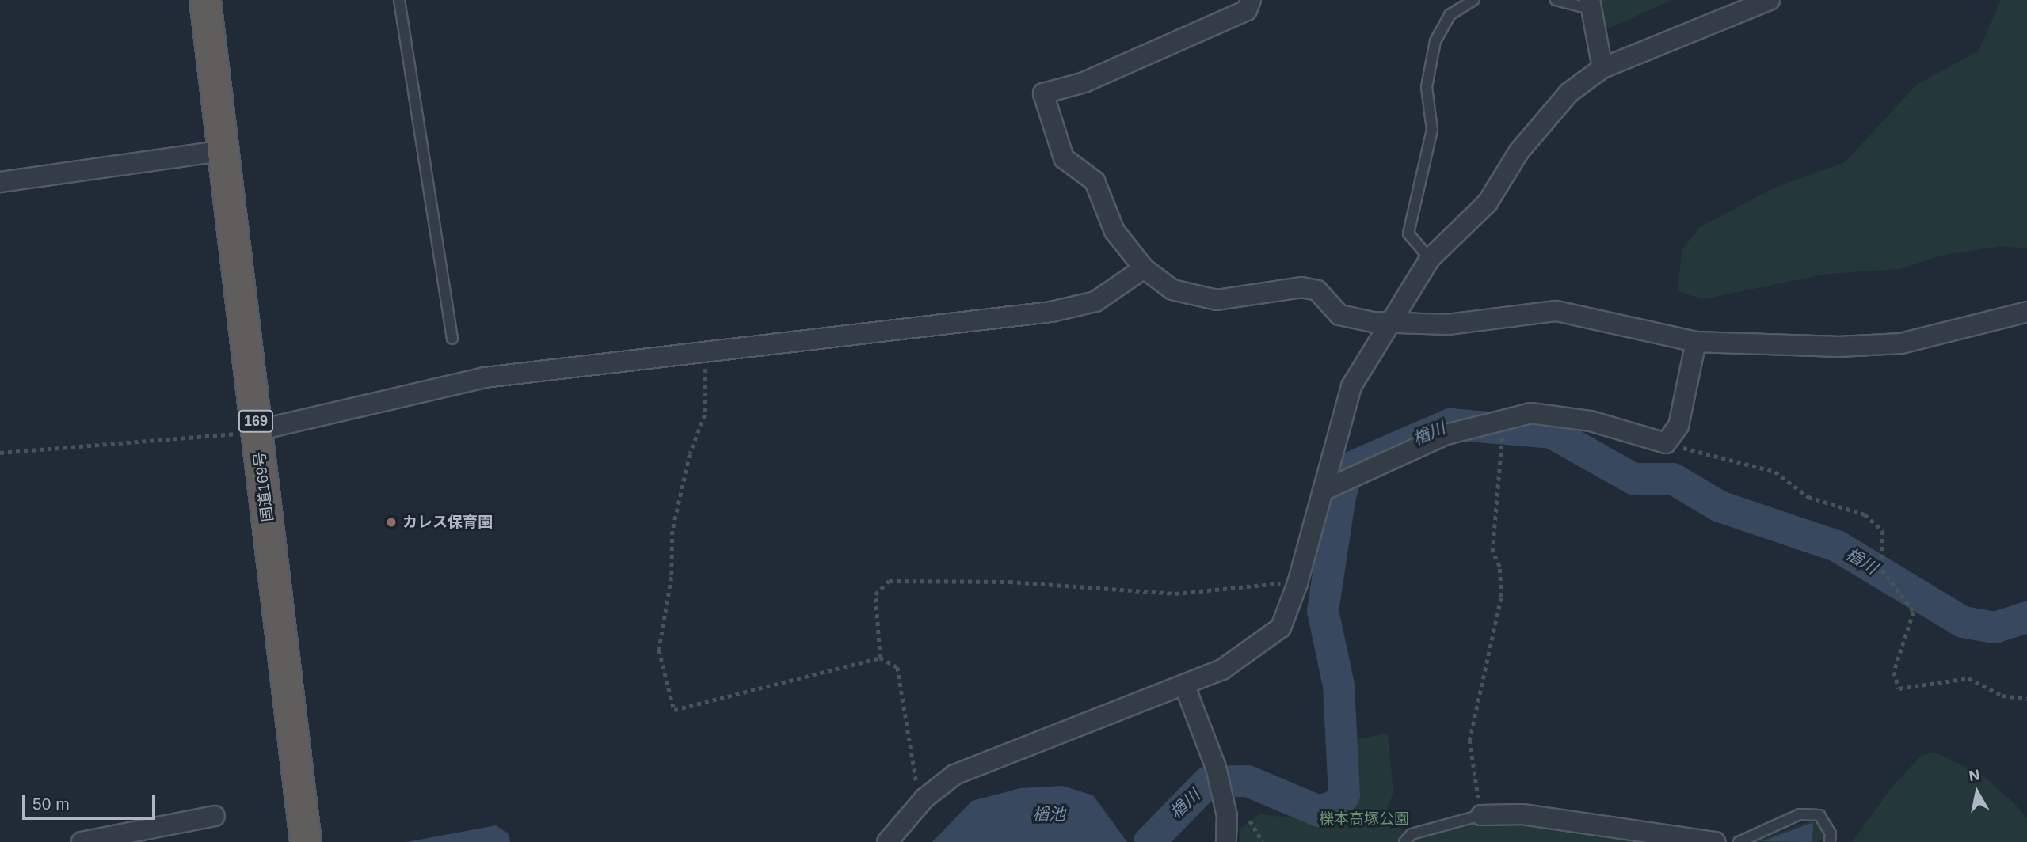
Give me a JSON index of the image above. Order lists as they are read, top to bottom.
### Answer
{
  "streets": {
    "highway": ["169", "国道169号"]
  },
  "water": ["楢川", "楢池"],
  "parks": ["櫟本高塚公園"],
  "places": ["カレス保育園"],
  "scale_bar": "50 m",
  "north": "top"
}
